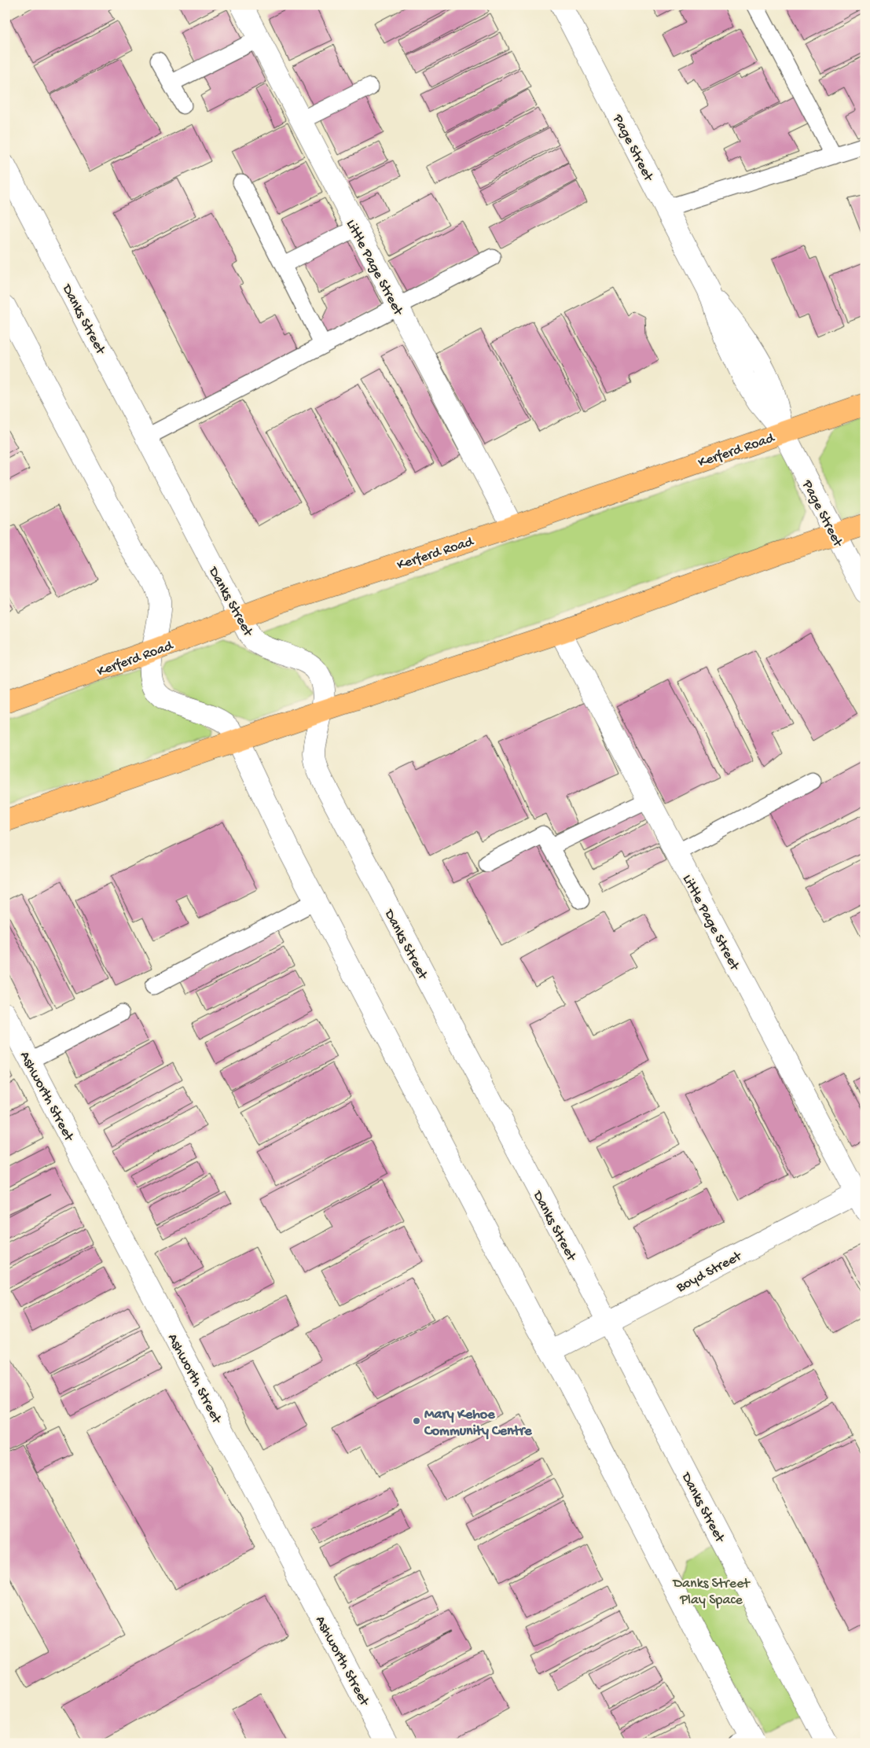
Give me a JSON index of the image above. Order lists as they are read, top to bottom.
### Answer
{
  "streets": {
    "main road": ["Kerferd Road"],
    "street": [
      "Page Street",
      "Little Page Street",
      "Danks Street",
      "Ashworth Street",
      "Boyd Street"
    ]
  },
  "crossings": [
    ["Page Street", "Kerferd Road"],
    ["Little Page Street", "Kerferd Road"],
    ["Little Page Street", "Boyd Street"],
    ["Danks Street", "Kerferd Road"],
    ["Danks Street", "Boyd Street"]
  ],
  "parks": ["Danks Street Play Space"],
  "places": ["Mary Kehoe Community Centre"]
}
